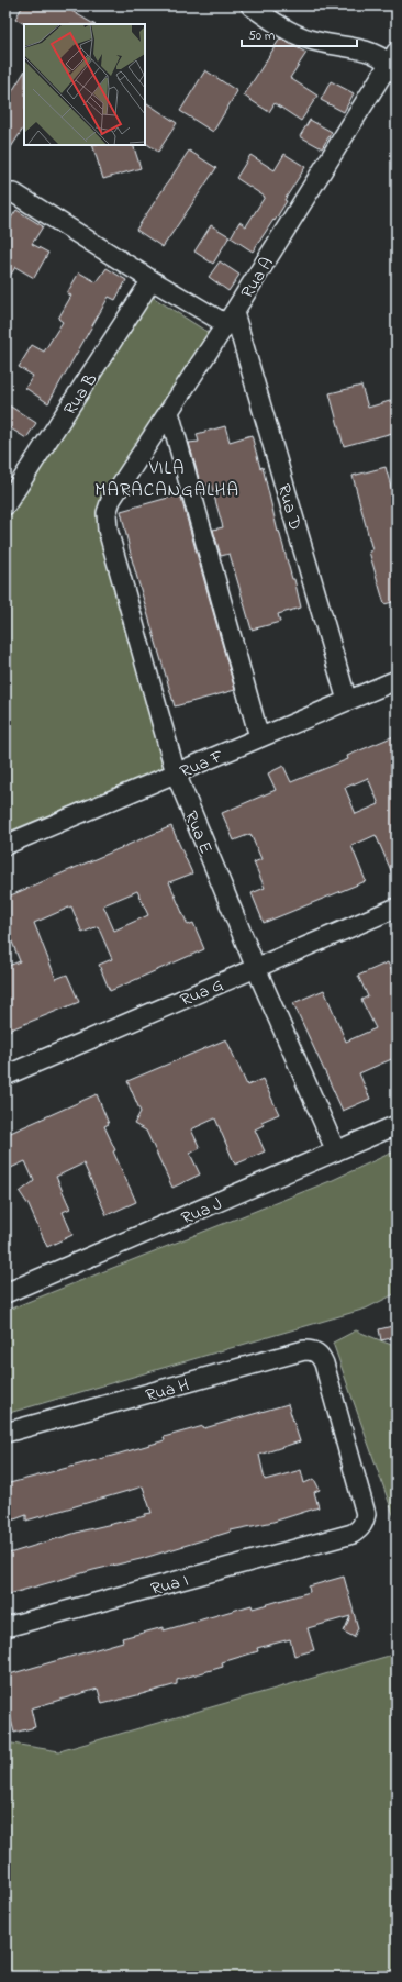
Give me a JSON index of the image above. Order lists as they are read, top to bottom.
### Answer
{
  "streets": {
    "street": [
      "Rua A",
      "Rua B",
      "Rua D",
      "Rua F",
      "Rua E",
      "Rua G",
      "Rua J",
      "Rua H",
      "Rua I"
    ]
  },
  "crossings": [
    ["Rua A", "Rua D"],
    ["Rua A", "Rua E"],
    ["Rua D", "Rua F"],
    ["Rua F", "Rua E"],
    ["Rua E", "Rua G"],
    ["Rua E", "Rua J"],
    ["Rua H", "Rua I"]
  ],
  "districts": ["VILA MARACANGALHA"],
  "scale_bar": "50 m"
}
